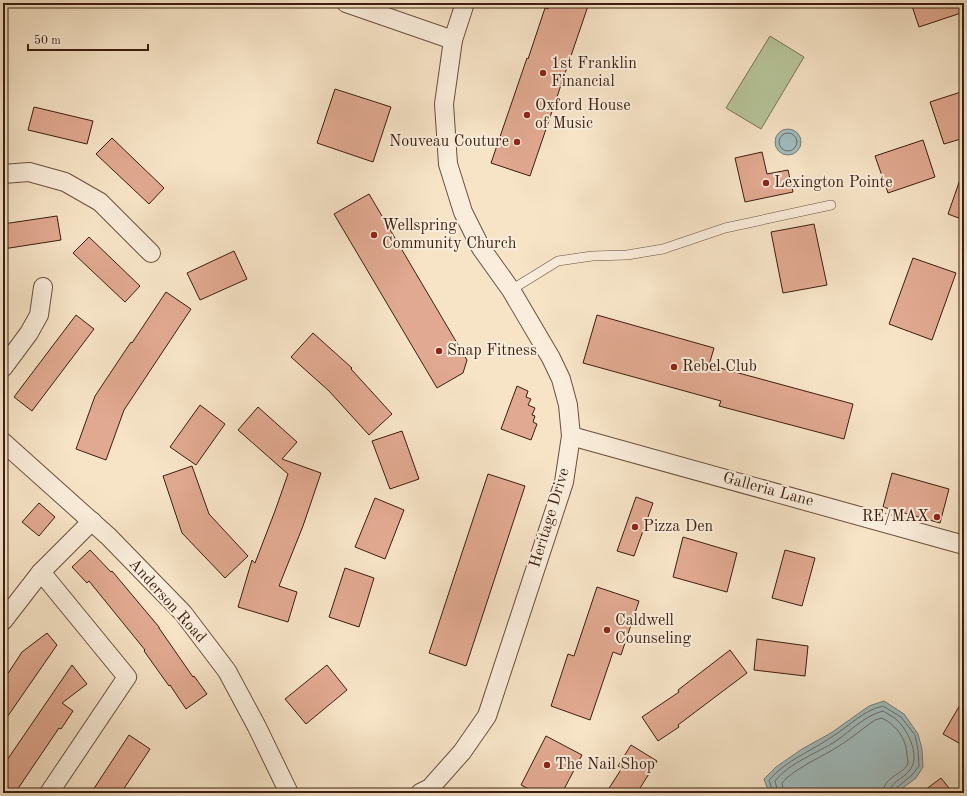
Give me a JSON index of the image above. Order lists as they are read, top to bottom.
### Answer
{
  "streets": {
    "street": ["Galleria Lane", "Heritage Drive", "Anderson Road"]
  },
  "crossings": [
    ["Galleria Lane", "Heritage Drive"]
  ],
  "places": [
    "1st Franklin Financial",
    "Oxford House of Music",
    "Nouveau Couture",
    "Lexington Pointe",
    "Wellspring Community Church",
    "Snap Fitness",
    "Rebel Club",
    "RE/MAX",
    "Pizza Den",
    "Caldwell Counseling",
    "The Nail Shop"
  ],
  "scale_bar": "50 m"
}
